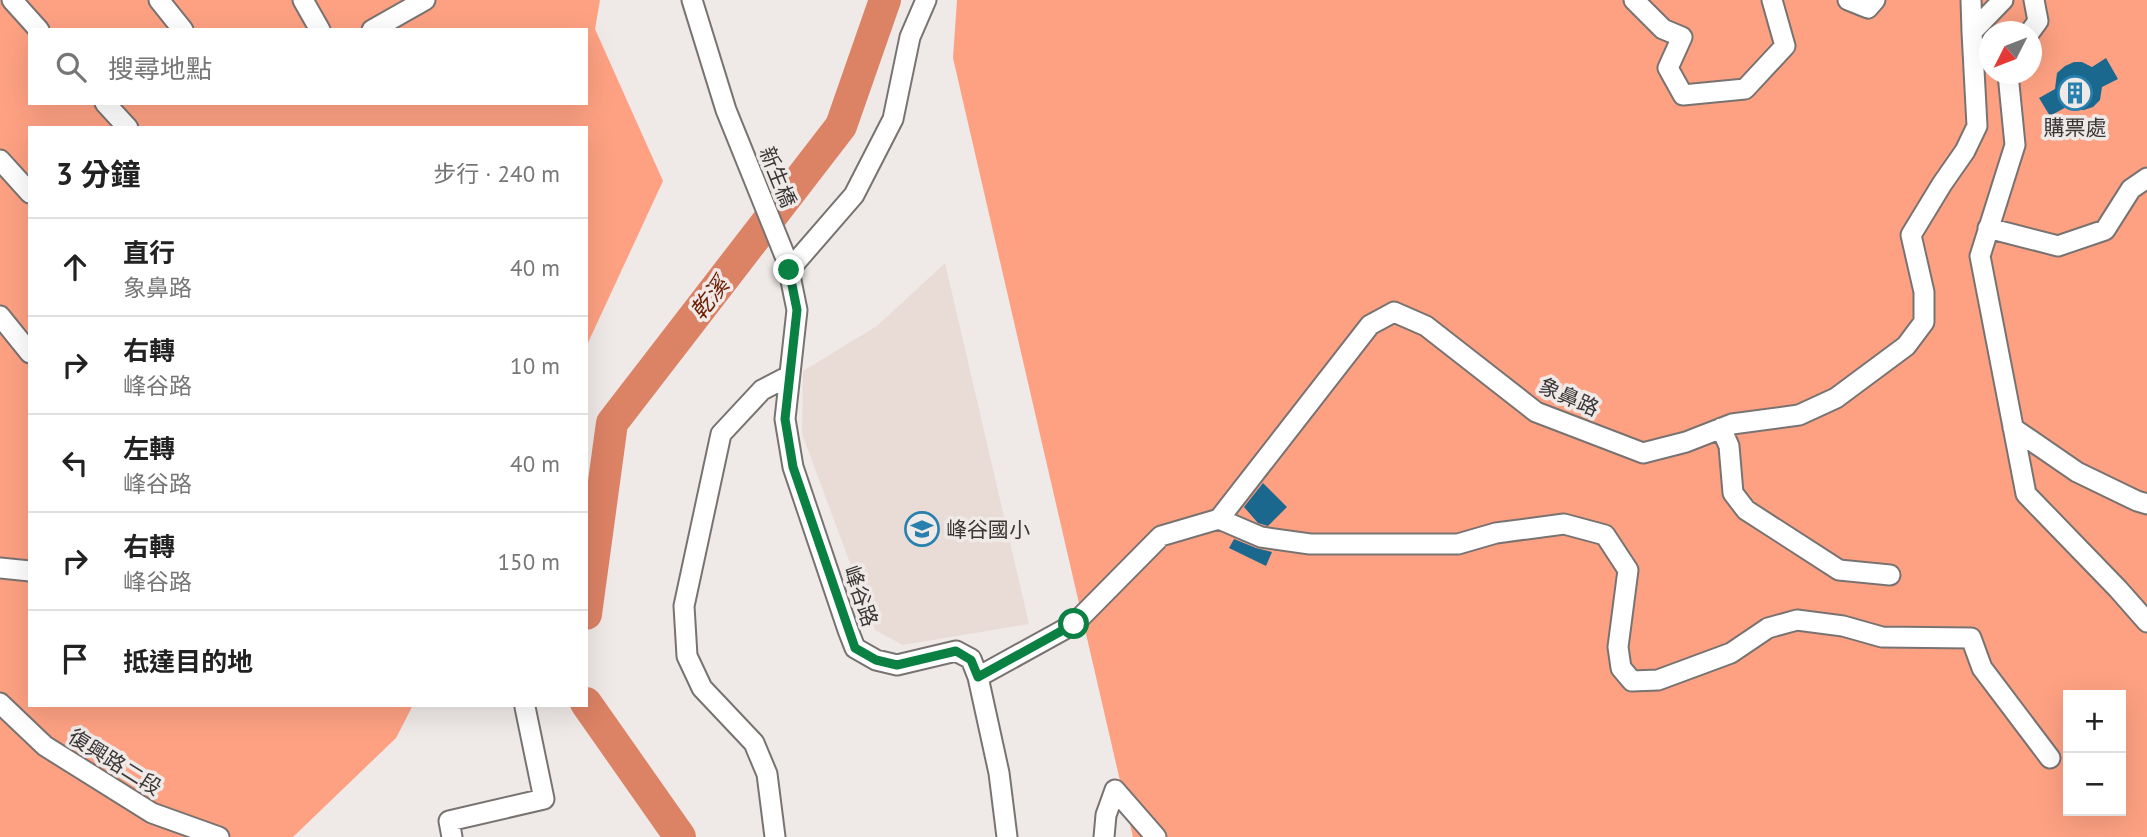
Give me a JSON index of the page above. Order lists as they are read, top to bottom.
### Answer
{
  "streets": {
    "street": [
      "新生橋",
      "象鼻路",
      "峰谷路",
      "復興路二段"
    ]
  },
  "crossings": [
    ["新生橋", "峰谷路"]
  ],
  "water": ["乾溪"],
  "places": {
    "building": ["購票處"],
    "school or university": ["峰谷國小"]
  },
  "north": "bottom left",
  "page": {
    "search": "搜尋地點",
    "heading": ["3 分鐘", "步行 · 240 m"],
    "list": [
      ["直行", "象鼻路", "40 m"],
      ["右轉", "峰谷路", "10 m"],
      ["左轉", "峰谷路", "40 m"],
      ["右轉", "峰谷路", "150 m"],
      "抵達目的地"
    ],
    "map_buttons": ["+", "−"]
  }
}
